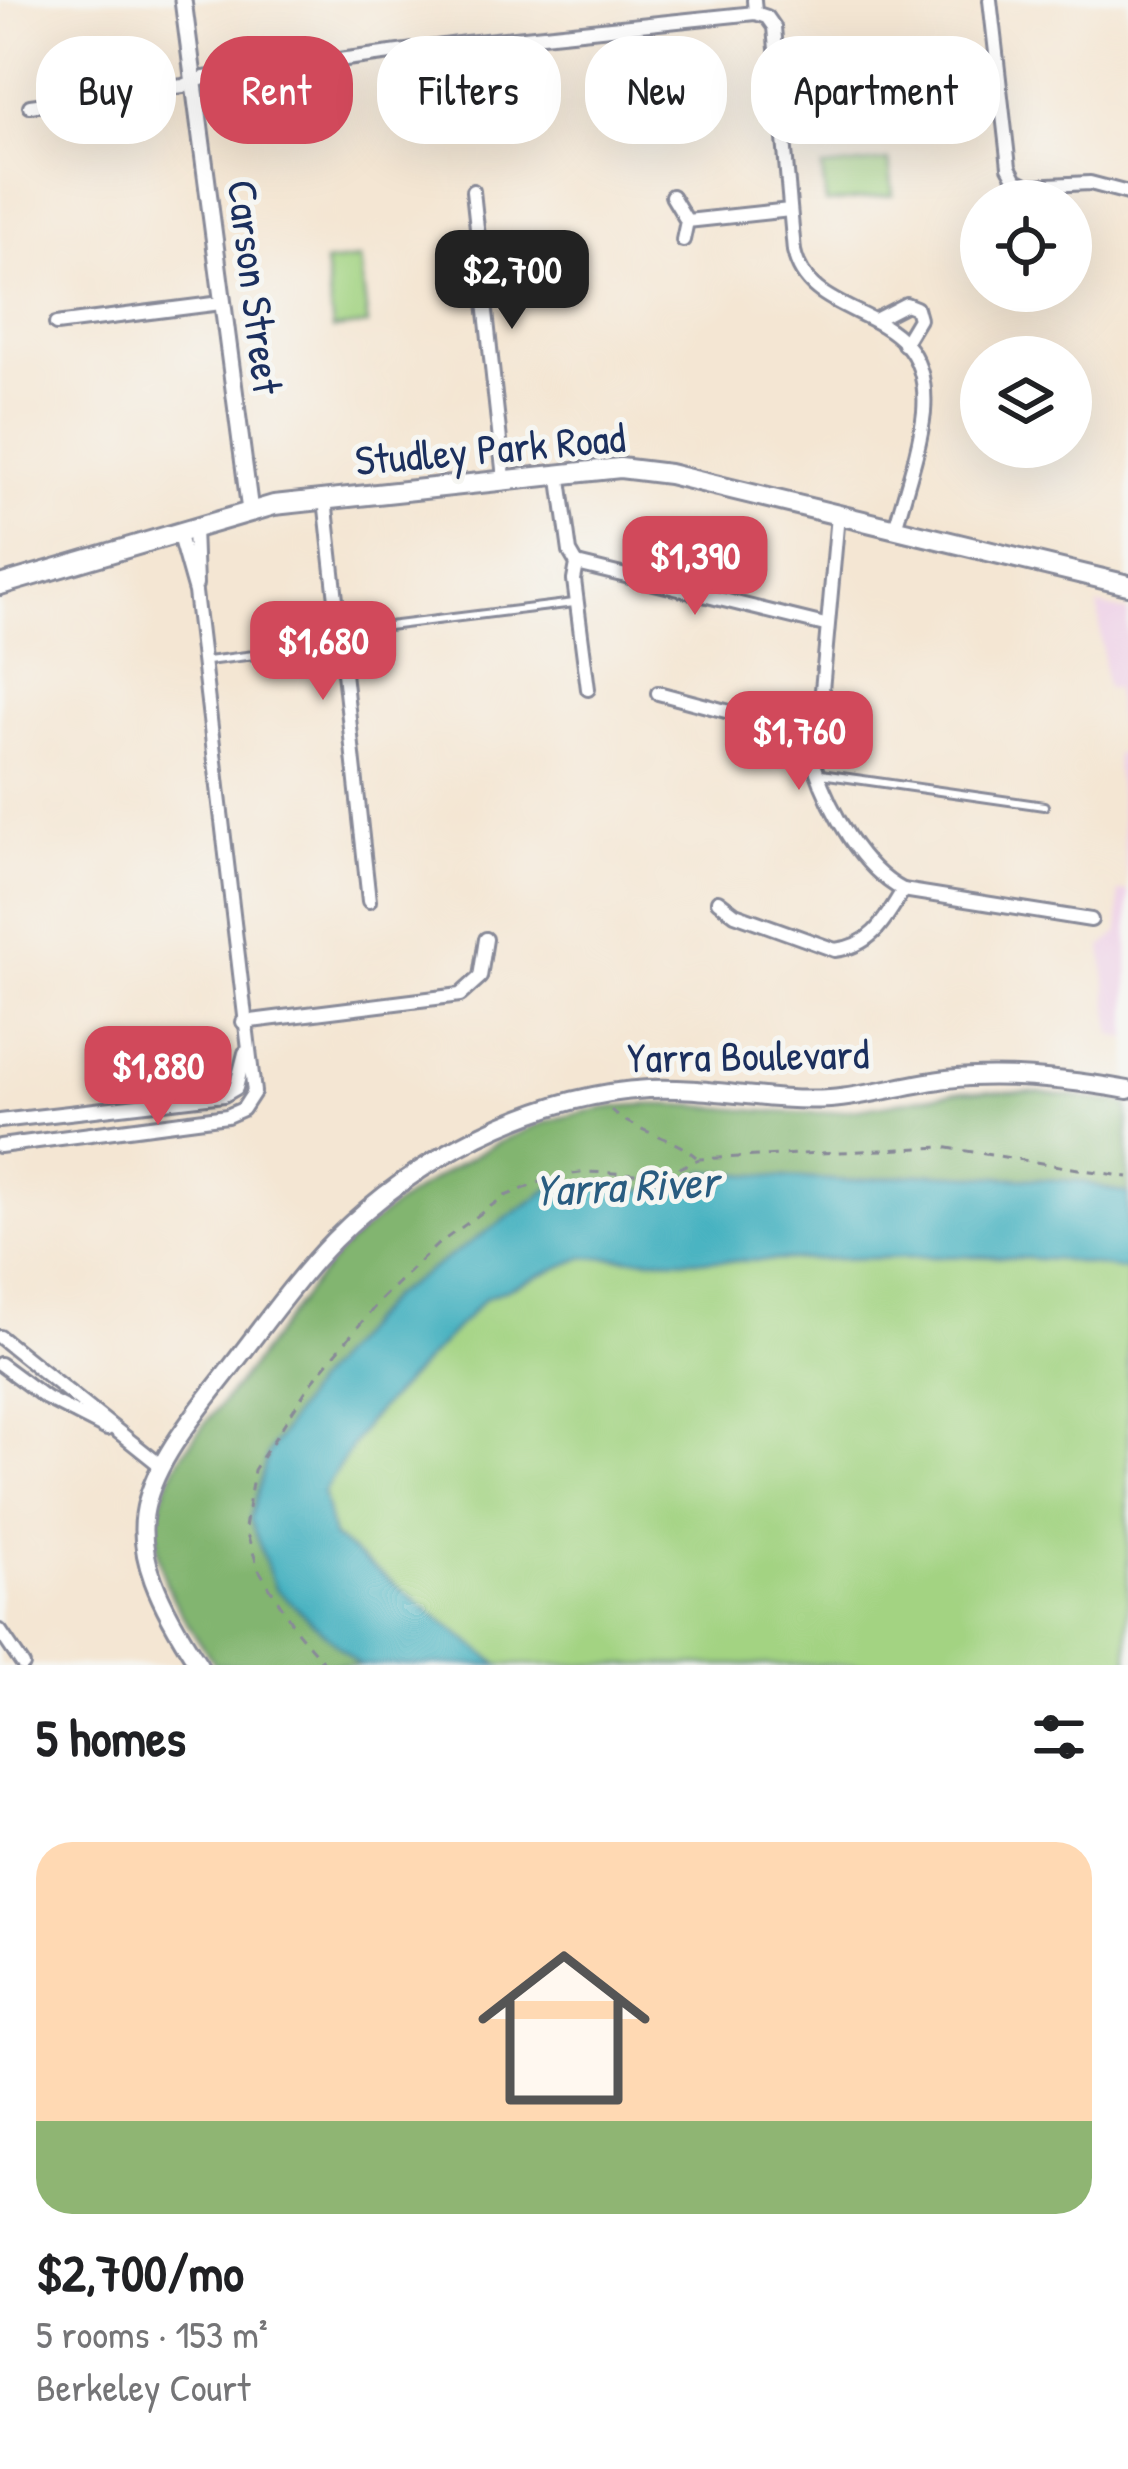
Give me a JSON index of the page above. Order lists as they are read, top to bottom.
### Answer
{
  "streets": {
    "main road": ["Studley Park Road", "Yarra Boulevard"],
    "street": ["Carson Street"]
  },
  "crossings": [
    ["Carson Street", "Studley Park Road"]
  ],
  "water": ["Yarra River"],
  "page": {
    "chip": [
      "Buy",
      "Rent",
      "Filters",
      "New",
      "Apartment"
    ],
    "price": [
      "$2,700",
      "$1,390",
      "$1,680",
      "$1,760",
      "$1,880"
    ],
    "heading": "5 homes",
    "list": [
      {
        "name": "$2,700/mo",
        "note": "5 rooms · 153 m² · Berkeley Court"
      }
    ]
  }
}
